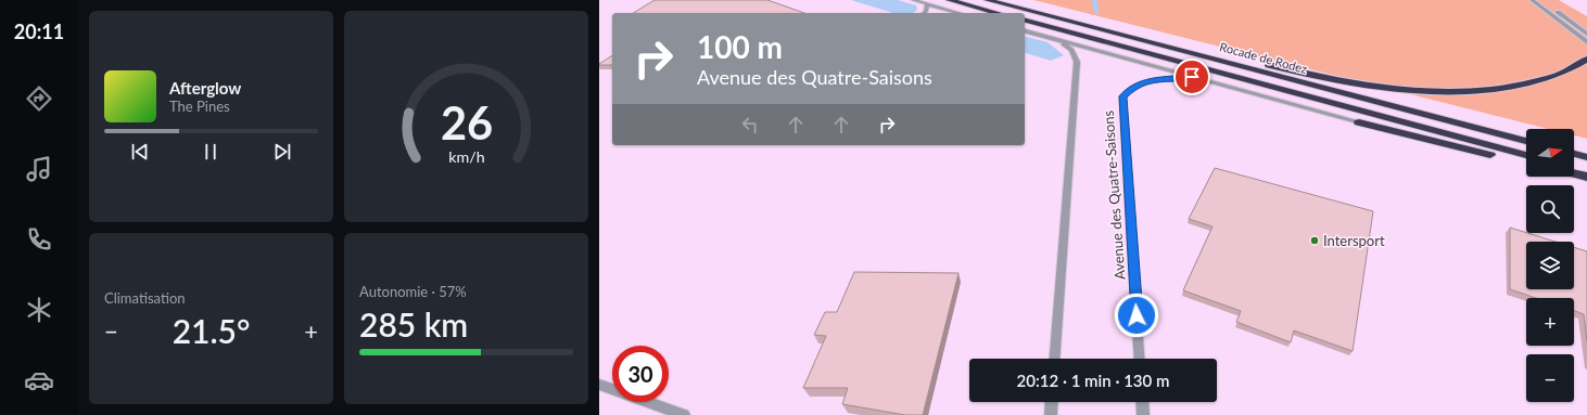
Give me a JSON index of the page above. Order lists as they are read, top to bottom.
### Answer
{
  "streets": {
    "highway": ["Rocade de Rodez"],
    "street": ["Avenue des Quatre-Saisons"]
  },
  "places": ["Intersport"],
  "north": "right",
  "page": {
    "tabs": "20:11",
    "turn": ["100 m", "Avenue des Quatre-Saisons"],
    "song": ["Afterglow", "The Pines"],
    "map_buttons": ["+", "−"],
    "tile": [
      "Climatisation",
      ["Autonomie · 57%", "285 km"]
    ],
    "heat": ["−", "21.5°", "+"],
    "limit": "30",
    "trip": "20:12 · 1 min · 130 m",
    "gauge": ["26", "km/h"]
  }
}
